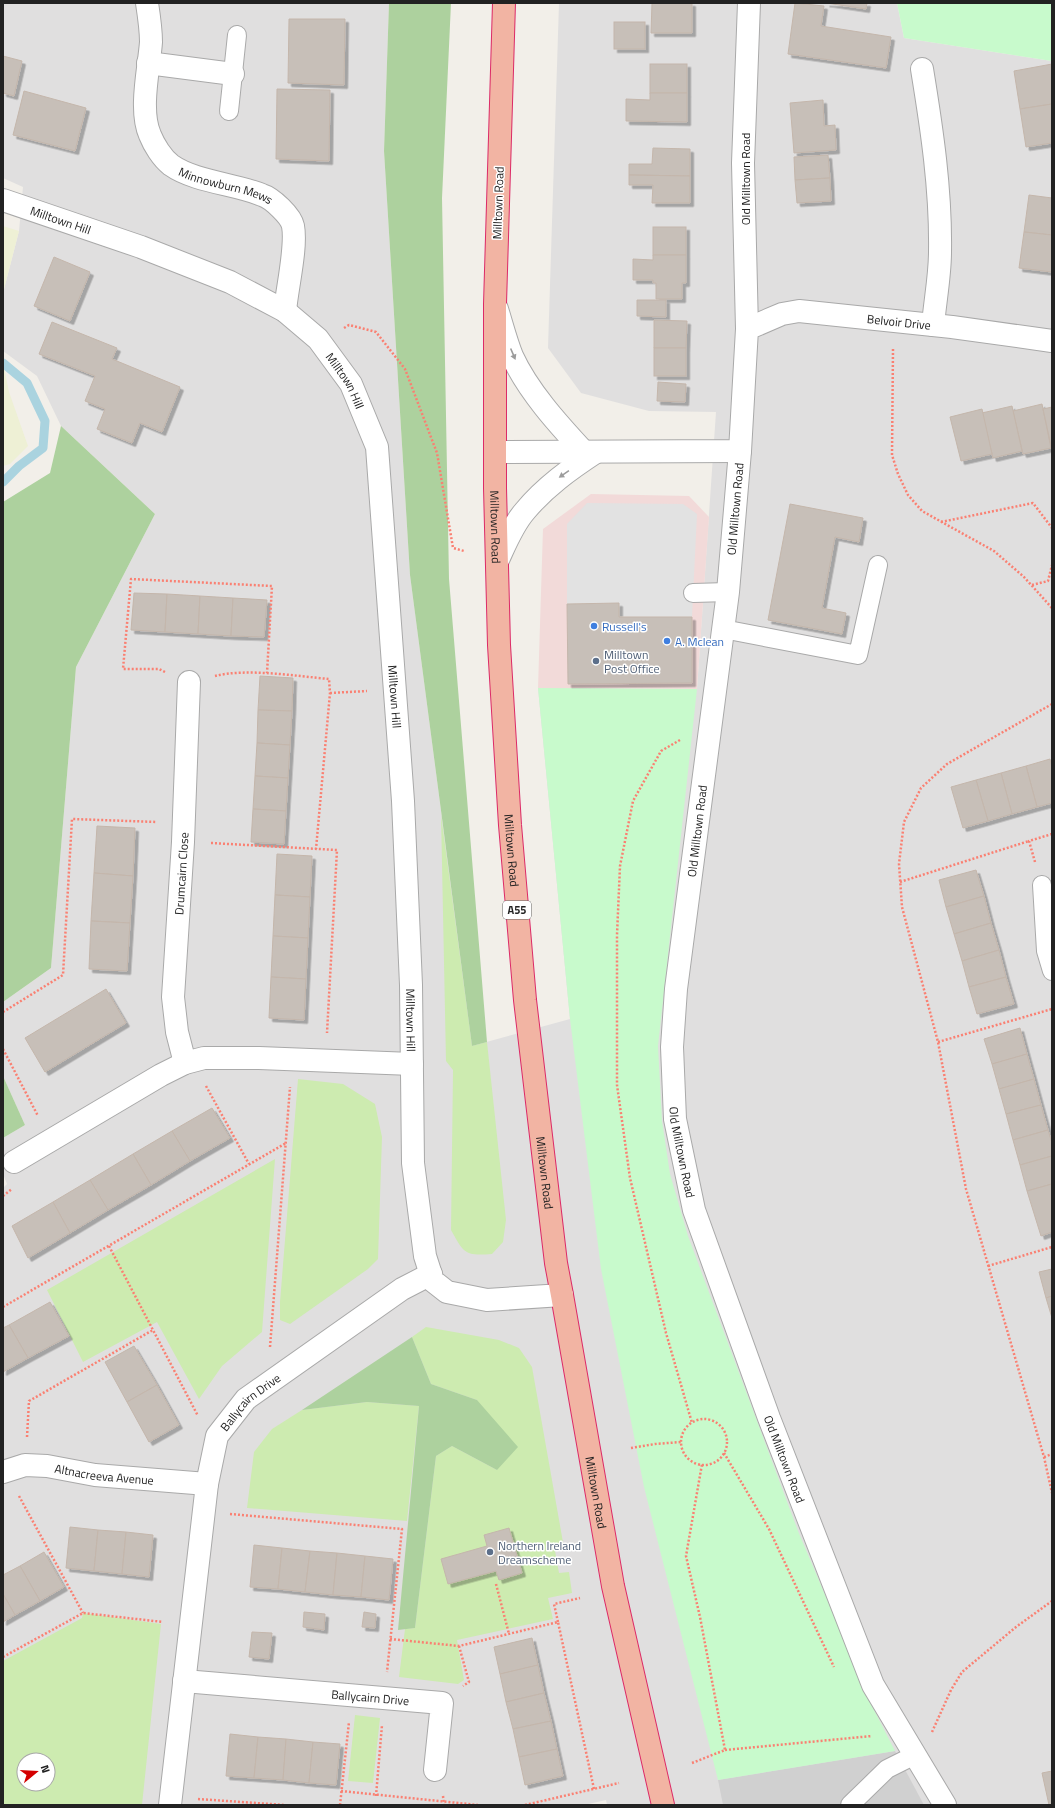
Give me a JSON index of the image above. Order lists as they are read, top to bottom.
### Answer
{
  "streets": {
    "highway": ["Milltown Road", "A55"],
    "street": [
      "Old Milltown Road",
      "Minnowburn Mews",
      "Milltown Hill",
      "Belvoir Drive",
      "Drumcairn Close",
      "Ballycairn Drive",
      "Altnacreeva Avenue"
    ]
  },
  "crossings": [
    ["Old Milltown Road", "Milltown Road"],
    ["Old Milltown Road", "Belvoir Drive"],
    ["Minnowburn Mews", "Milltown Hill"],
    ["Milltown Road", "Milltown Hill"],
    ["Milltown Hill", "Ballycairn Drive"],
    ["Ballycairn Drive", "Altnacreeva Avenue"]
  ],
  "places": [
    "Russell's",
    "A. Mclean",
    "Milltown Post Office",
    "Northern Ireland Dreamscheme"
  ],
  "north": "right"
}
